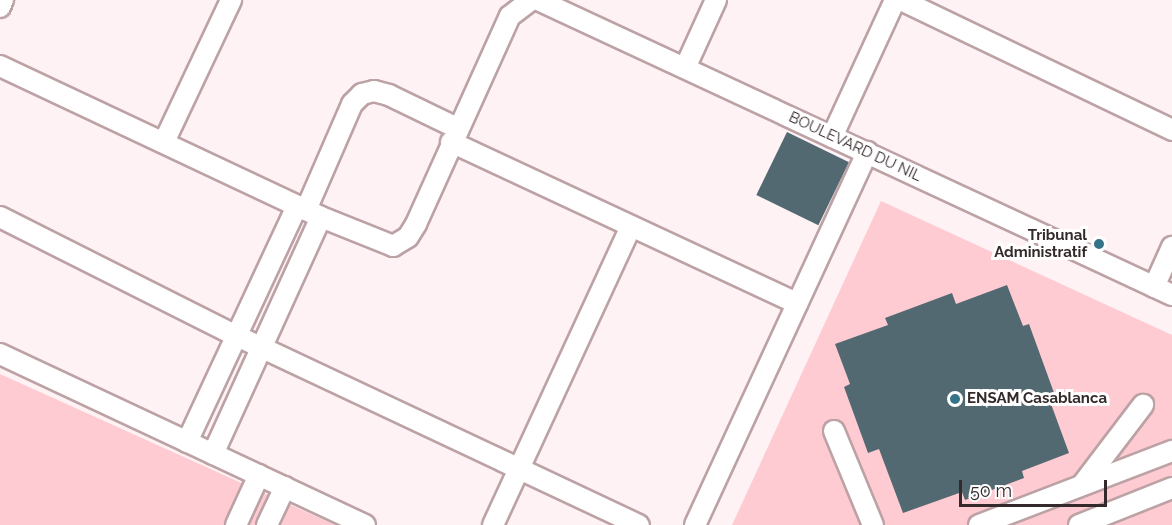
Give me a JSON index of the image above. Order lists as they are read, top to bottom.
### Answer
{
  "streets": {
    "street": ["BOULEVARD DU NIL"]
  },
  "places": ["Tribunal Administratif", "ENSAM Casablanca"],
  "scale_bar": "50 m"
}
